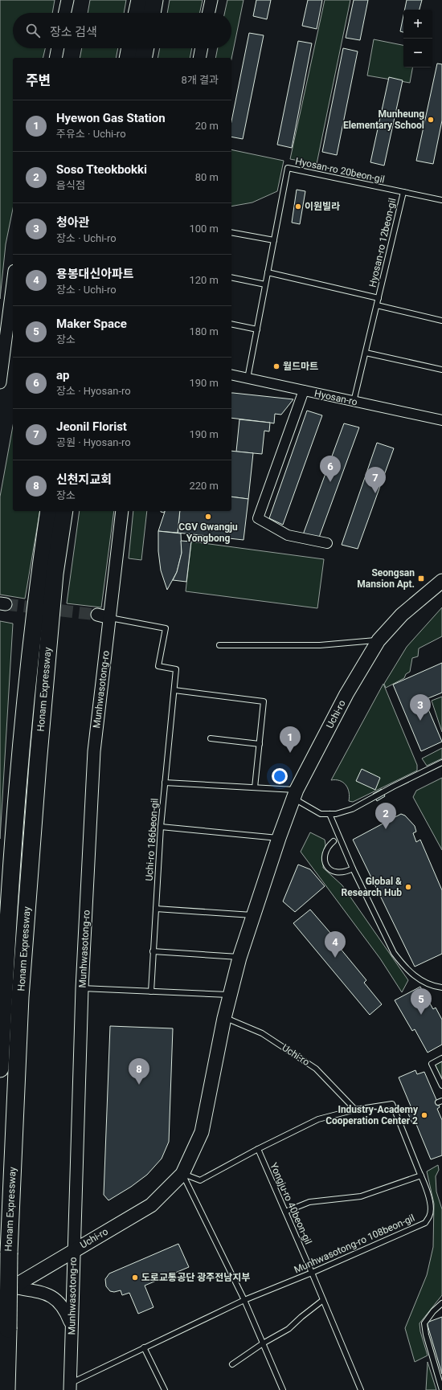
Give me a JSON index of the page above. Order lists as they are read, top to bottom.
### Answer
{
  "streets": {
    "highway": ["Honam Expressway"],
    "main road": ["Uchi-ro"],
    "street": ["Hyosan-ro", "Munhwasotong-ro"],
    "lane": [
      "Hyosan-ro 20beon-gil",
      "Hyosan-ro 12beon-gil",
      "Uchi-ro 186beon-gil",
      "Yongju-ro 40beon-gil",
      "Munhwasotong-ro 108beon-gil"
    ]
  },
  "crossings": [
    ["Hyosan-ro 20beon-gil", "Hyosan-ro 12beon-gil"],
    ["Hyosan-ro 20beon-gil", "Hyosan-ro"],
    ["Hyosan-ro 12beon-gil", "Hyosan-ro"],
    ["Munhwasotong-ro", "Uchi-ro"],
    ["Munhwasotong-ro", "Uchi-ro 186beon-gil"],
    ["Munhwasotong-ro", "Munhwasotong-ro 108beon-gil"],
    ["Uchi-ro", "Munhwasotong-ro 108beon-gil"],
    ["Yongju-ro 40beon-gil", "Munhwasotong-ro 108beon-gil"]
  ],
  "places": {
    "other": [
      "Munheung Elementary School",
      "이원빌라",
      "월드마트",
      "CGV Gwangju Yongbong",
      "Global & Research Hub",
      "Industry-Academy Cooperation Center 2",
      "도로교통공단 광주전남지부"
    ],
    "transit": ["Seongsan Mansion Apt."]
  },
  "page": {
    "map_buttons": ["+", "−"],
    "search": "장소 검색",
    "heading": ["주변", "8개 결과"],
    "list": [
      {
        "mark": "1",
        "name": "Hyewon Gas Station",
        "note": "주유소 · Uchi-ro",
        "value": "20 m"
      },
      {
        "mark": "2",
        "name": "Soso Tteokbokki",
        "note": "음식점",
        "value": "80 m"
      },
      {
        "mark": "3",
        "name": "청아관",
        "note": "장소 · Uchi-ro",
        "value": "100 m"
      },
      {
        "mark": "4",
        "name": "용봉대신아파트",
        "note": "장소 · Uchi-ro",
        "value": "120 m"
      },
      {
        "mark": "5",
        "name": "Maker Space",
        "note": "장소",
        "value": "180 m"
      },
      {
        "mark": "6",
        "name": "ap",
        "note": "장소 · Hyosan-ro",
        "value": "190 m"
      },
      {
        "mark": "7",
        "name": "Jeonil Florist",
        "note": "공원 · Hyosan-ro",
        "value": "190 m"
      },
      {
        "mark": "8",
        "name": "신천지교회",
        "note": "장소",
        "value": "220 m"
      }
    ],
    "pins": [
      "6",
      "7",
      "3",
      "1",
      "2",
      "4",
      "5",
      "8"
    ]
  }
}
